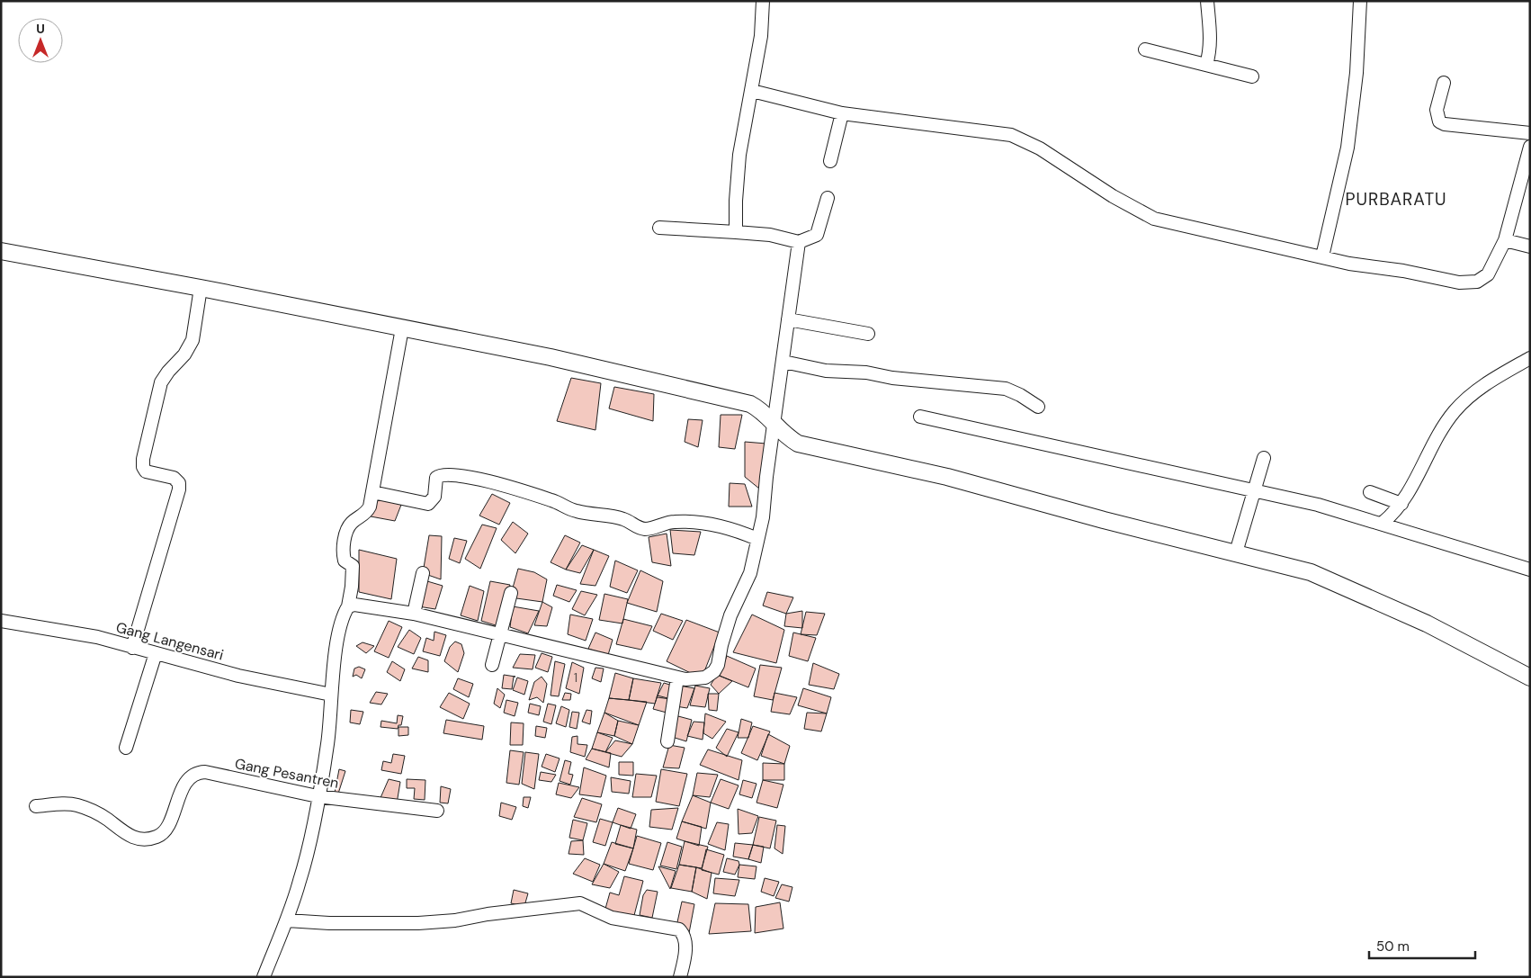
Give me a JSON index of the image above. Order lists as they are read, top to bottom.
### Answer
{
  "streets": {
    "street": ["Gang Langensari", "Gang Pesantren"]
  },
  "districts": ["PURBARATU"],
  "house_numbers": ["1"],
  "scale_bar": "50 m",
  "north": "top"
}
